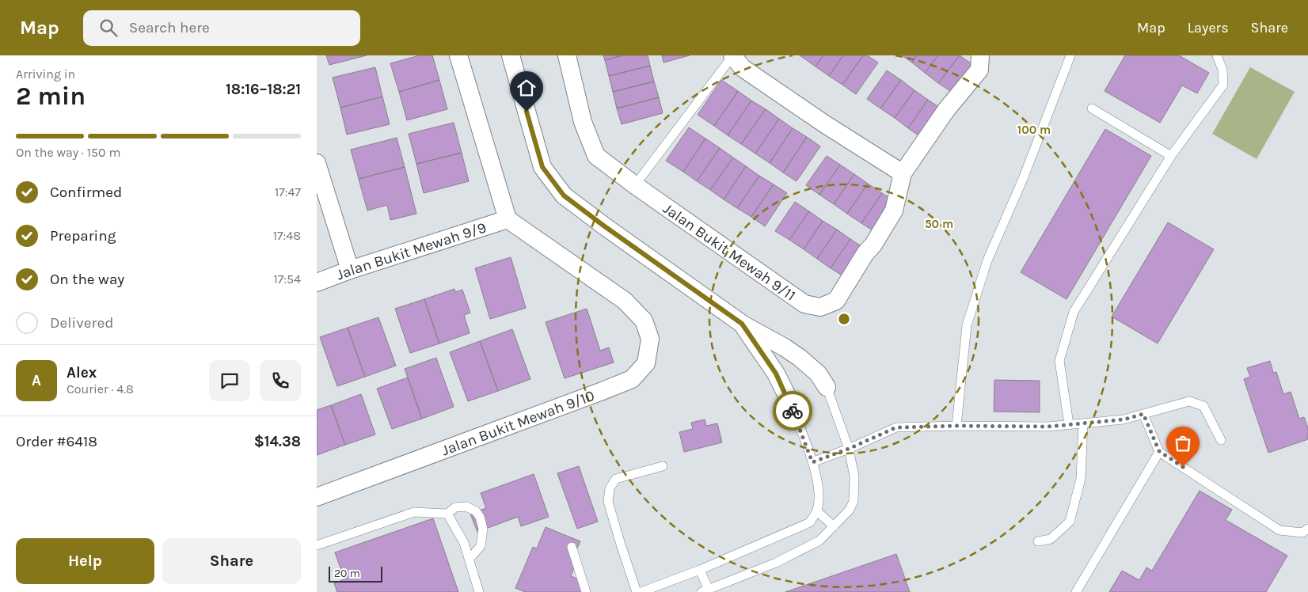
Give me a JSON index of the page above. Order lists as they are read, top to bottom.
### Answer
{
  "streets": {
    "street": ["Jalan Bukit Mewah 9/9", "Jalan Bukit Mewah 9/11", "Jalan Bukit Mewah 9/10"]
  },
  "crossings": [
    ["Jalan Bukit Mewah 9/9", "Jalan Bukit Mewah 9/10"]
  ],
  "scale_bar": "20 m",
  "page": {
    "header": "Map",
    "search": "Search here",
    "nav": ["Map", "Layers", "Share"],
    "heading": ["2 min", "Arriving in", "18:16–18:21"],
    "panel": [
      "Alex",
      "Courier · 4.8",
      "Order #6418",
      "$14.38"
    ],
    "bar": "On the way · 150 m",
    "list": [
      ["Confirmed", "17:47"],
      ["Preparing", "17:48"],
      ["On the way", "17:54"],
      "Delivered"
    ],
    "round": "A",
    "buttons": ["Help", "Share"],
    "scale": "20 m"
  },
  "rings": ["100 m", "50 m"]
}
